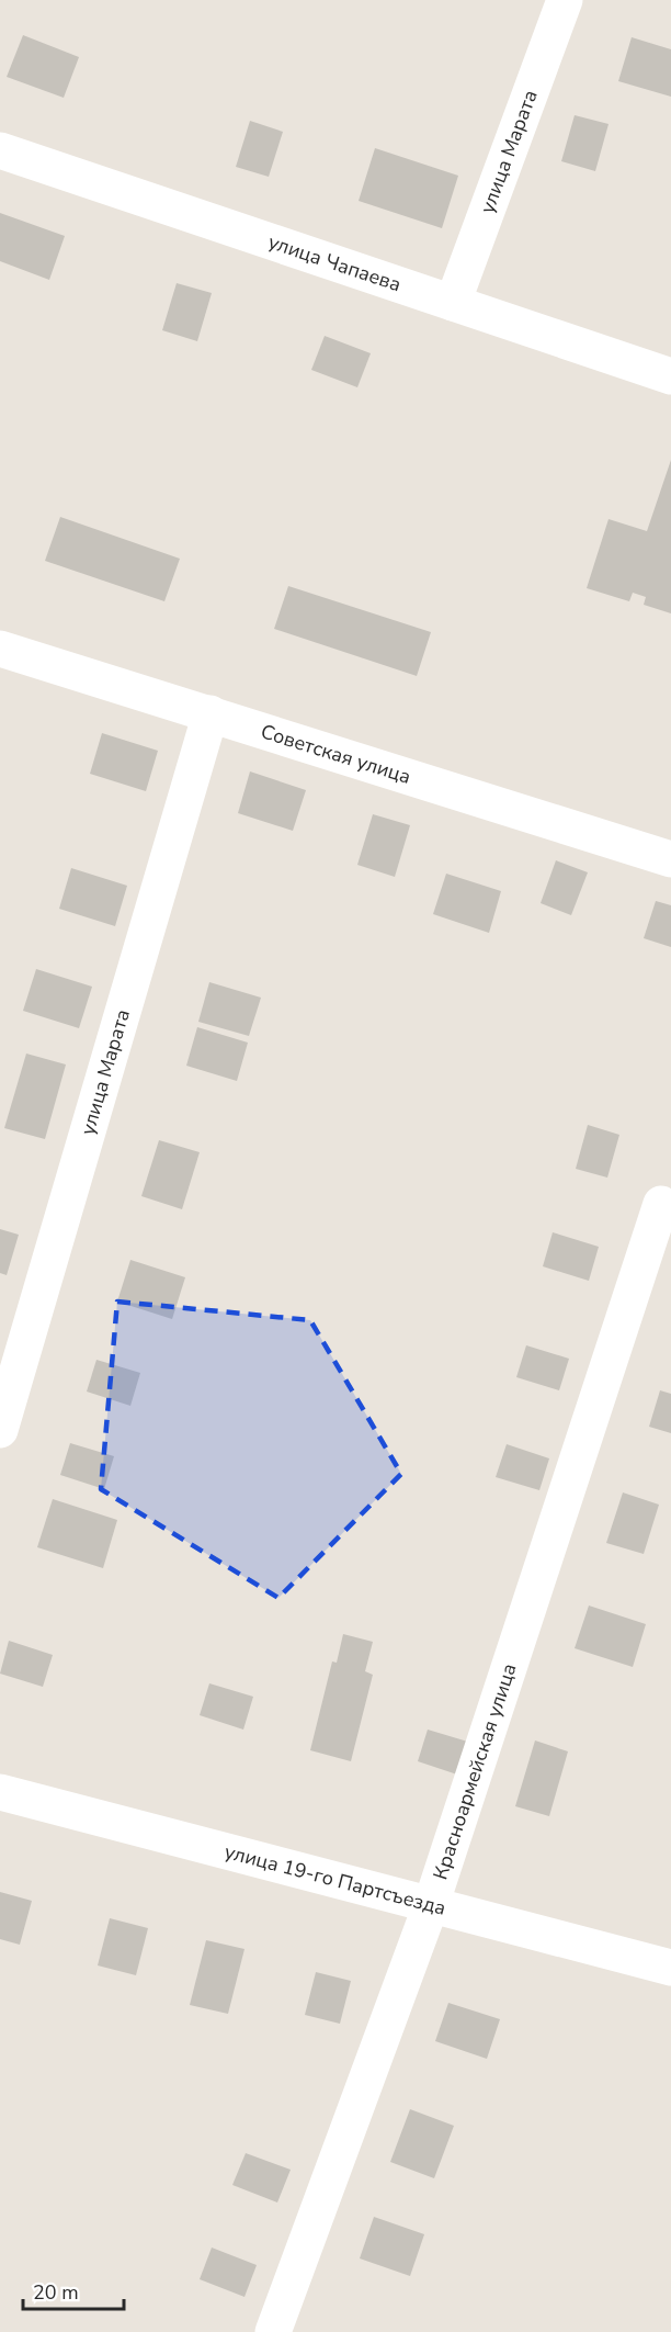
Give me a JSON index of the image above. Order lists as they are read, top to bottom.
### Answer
{
  "streets": {
    "street": [
      "улица Марата",
      "улица Чапаева",
      "Советская улица",
      "Красноармейская улица",
      "улица 19-го Партсъезда"
    ]
  },
  "crossings": [
    ["улица Марата", "улица Чапаева"],
    ["улица Марата", "Советская улица"],
    ["Красноармейская улица", "улица 19-го Партсъезда"]
  ],
  "scale_bar": "20 m"
}
